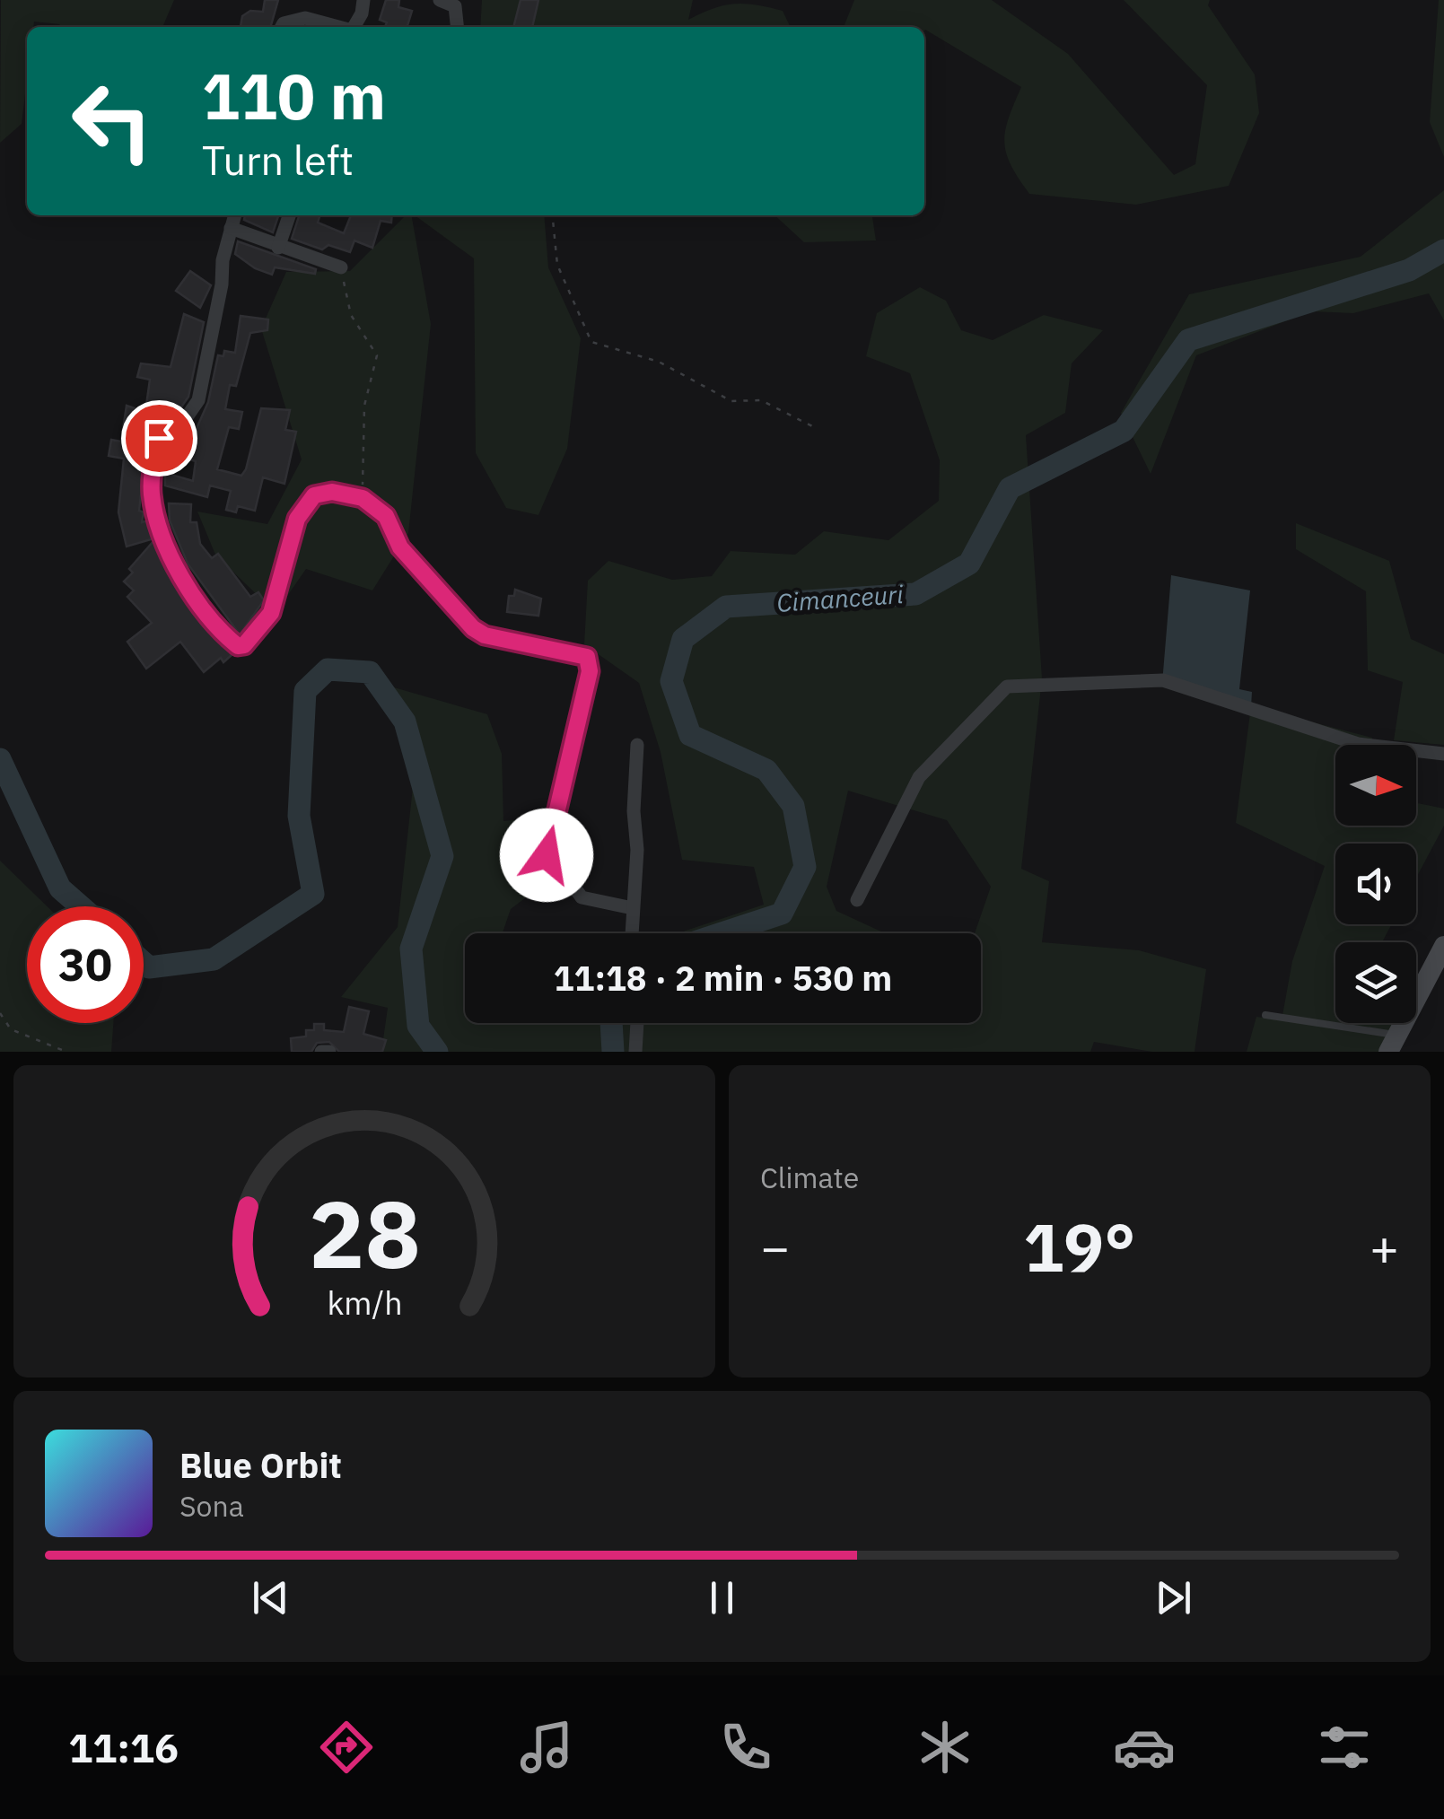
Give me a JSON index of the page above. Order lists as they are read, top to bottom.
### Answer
{
  "water": ["Cimanceuri"],
  "north": "right",
  "page": {
    "turn": ["110 m", "Turn left"],
    "limit": "30",
    "trip": "11:18 · 2 min · 530 m",
    "tile": "Climate",
    "heat": ["−", "19°", "+"],
    "song": ["Blue Orbit", "Sona"],
    "tabs": "11:16",
    "gauge": ["28", "km/h"]
  }
}
